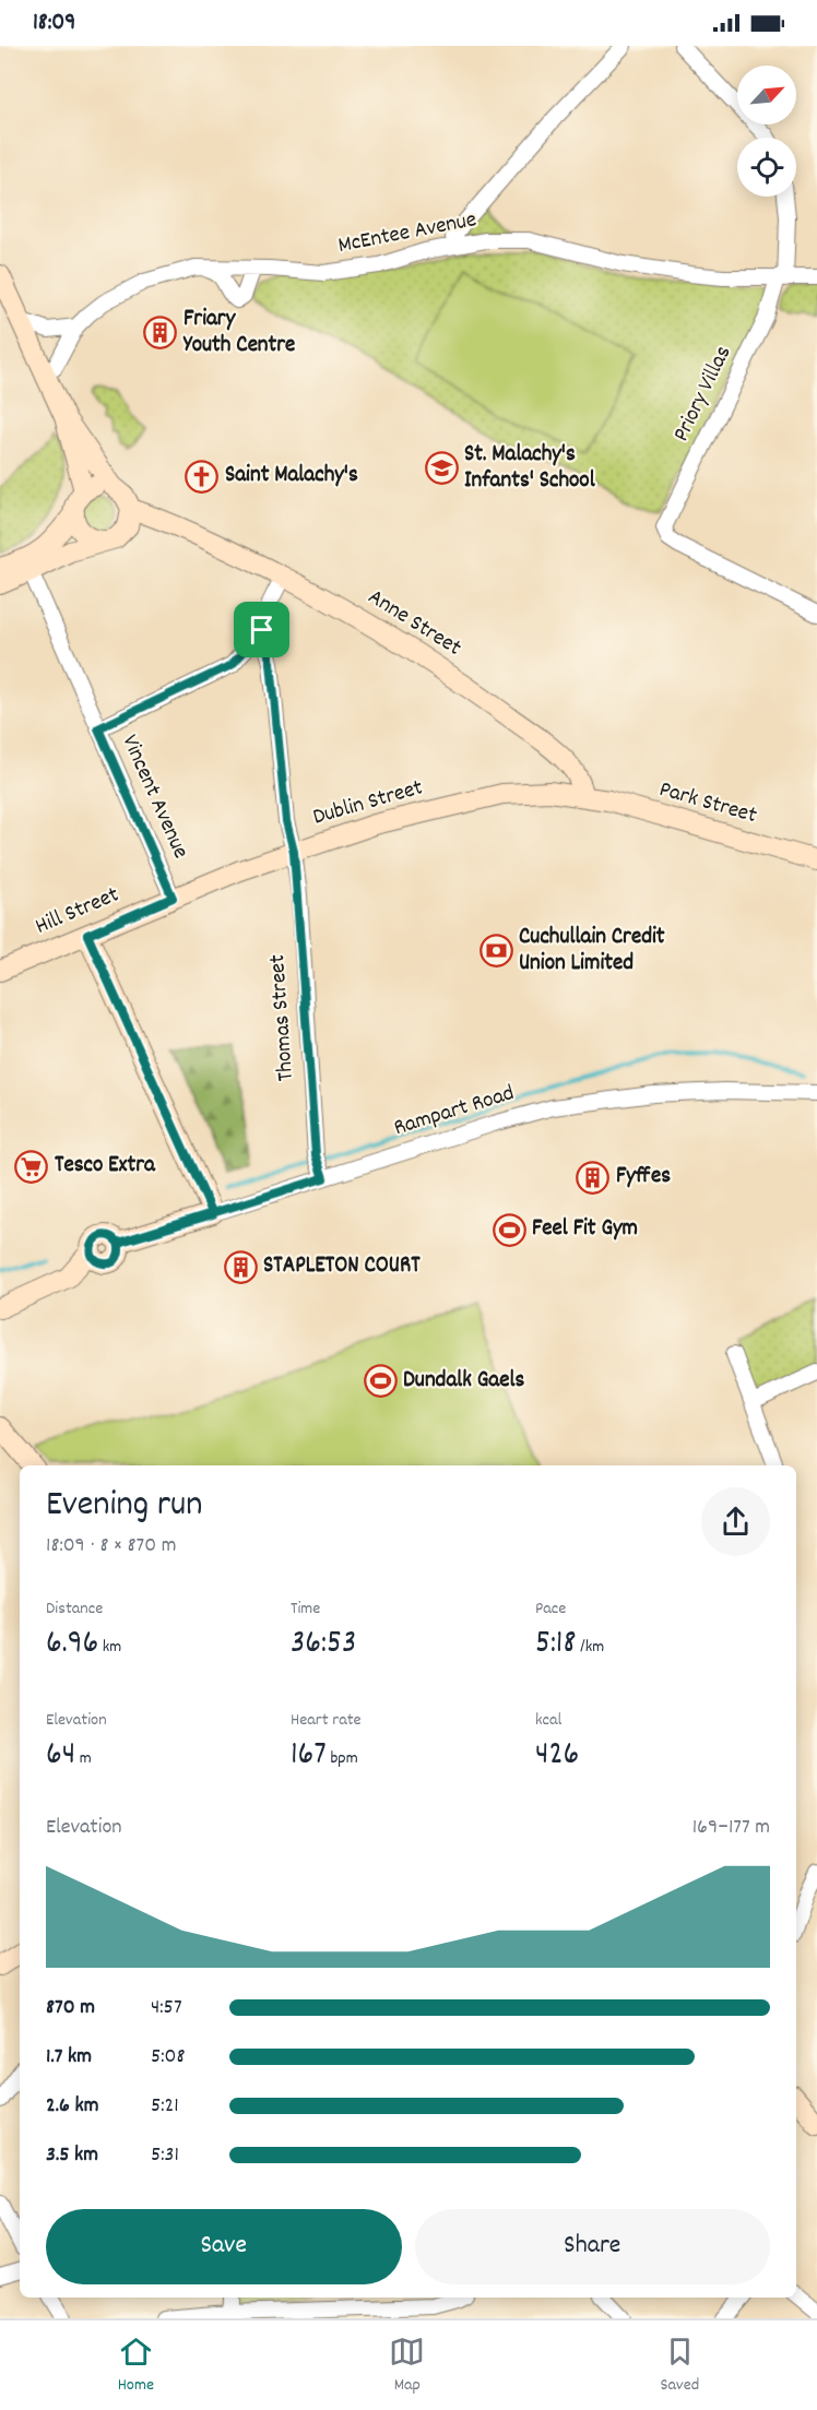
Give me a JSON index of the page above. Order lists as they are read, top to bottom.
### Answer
{
  "streets": {
    "main road": [
      "Anne Street",
      "Dublin Street",
      "Park Street",
      "Hill Street",
      "Rampart Road"
    ],
    "street": [
      "McEntee Avenue",
      "Priory Villas",
      "Vincent Avenue",
      "Thomas Street"
    ]
  },
  "crossings": [
    ["McEntee Avenue", "Priory Villas"],
    ["Anne Street", "Dublin Street"],
    ["Anne Street", "Park Street"],
    ["Vincent Avenue", "Dublin Street"],
    ["Vincent Avenue", "Hill Street"],
    ["Dublin Street", "Park Street"],
    ["Dublin Street", "Hill Street"],
    ["Dublin Street", "Thomas Street"],
    ["Thomas Street", "Rampart Road"]
  ],
  "places": {
    "building": ["Friary Youth Centre", "Fyffes", "STAPLETON COURT"],
    "school or university": ["St. Malachy's Infants' School"],
    "church": ["Saint Malachy's"],
    "bank": ["Cuchullain Credit Union Limited"],
    "supermarket": ["Tesco Extra"],
    "sports": ["Feel Fit Gym", "Dundalk Gaels"]
  },
  "north": "top right",
  "page": {
    "status": "18:09",
    "heading": ["Evening run", "18:09 · 8 × 870 m"],
    "stats": [
      ["Distance", "6.96 km"],
      ["Time", "36:53"],
      ["Pace", "5:18 /km"],
      ["Elevation", "64 m"],
      ["Heart rate", "167 bpm"],
      ["kcal", "426"]
    ],
    "chart": ["Elevation", "169–177 m"],
    "list": [
      {
        "name": "870 m",
        "note": "4:57"
      },
      {
        "name": "1.7 km",
        "note": "5:08"
      },
      {
        "name": "2.6 km",
        "note": "5:21"
      },
      {
        "name": "3.5 km",
        "note": "5:31"
      }
    ],
    "buttons": ["Save", "Share"],
    "tabs": ["Home", "Map", "Saved"]
  }
}
